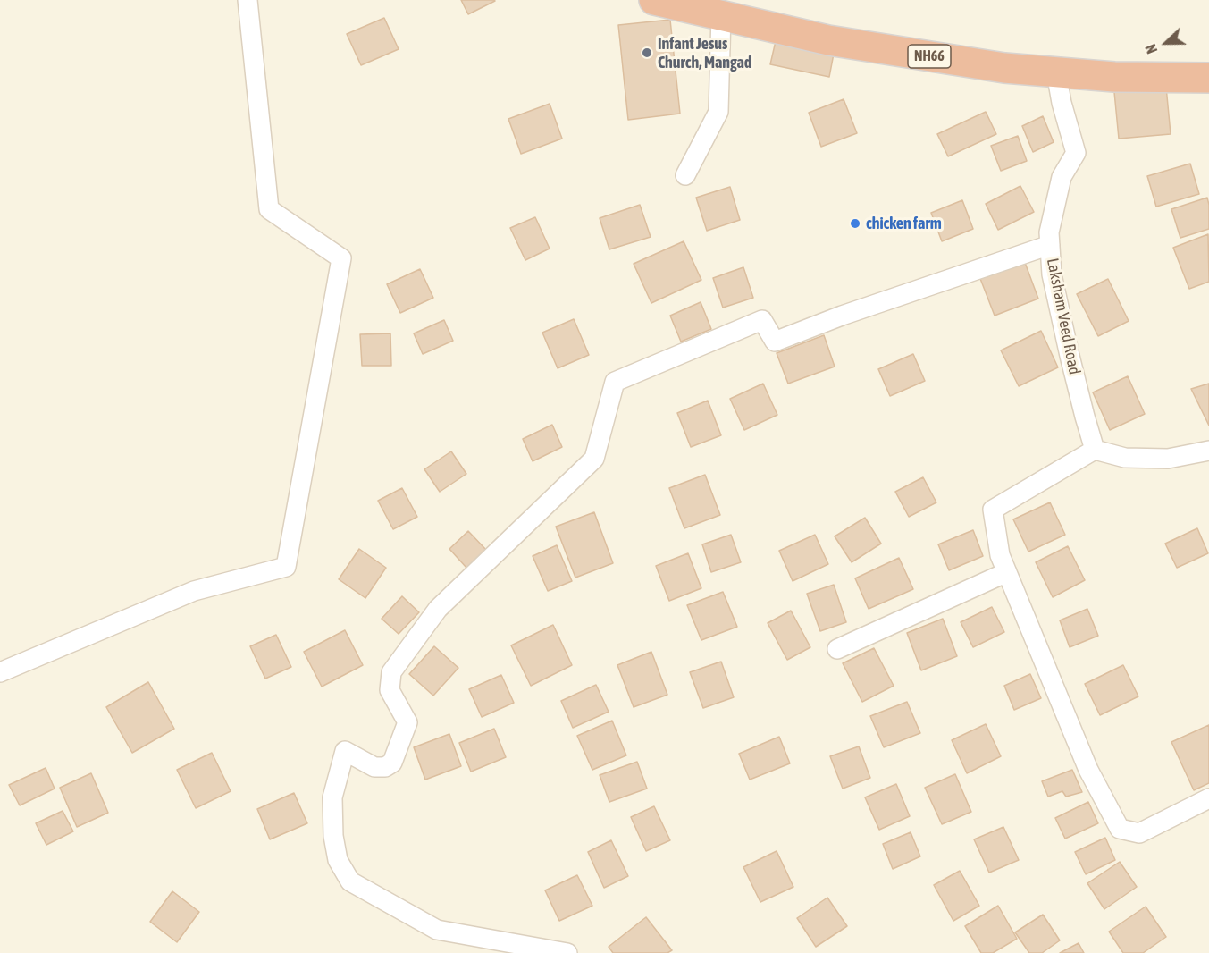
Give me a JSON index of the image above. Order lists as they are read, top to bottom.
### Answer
{
  "streets": {
    "highway": ["NH66"],
    "street": ["Laksham Veed Road"]
  },
  "crossings": [
    ["NH66", "Laksham Veed Road"]
  ],
  "places": ["Infant Jesus Church, Mangad", "chicken farm"],
  "north": "left"
}
